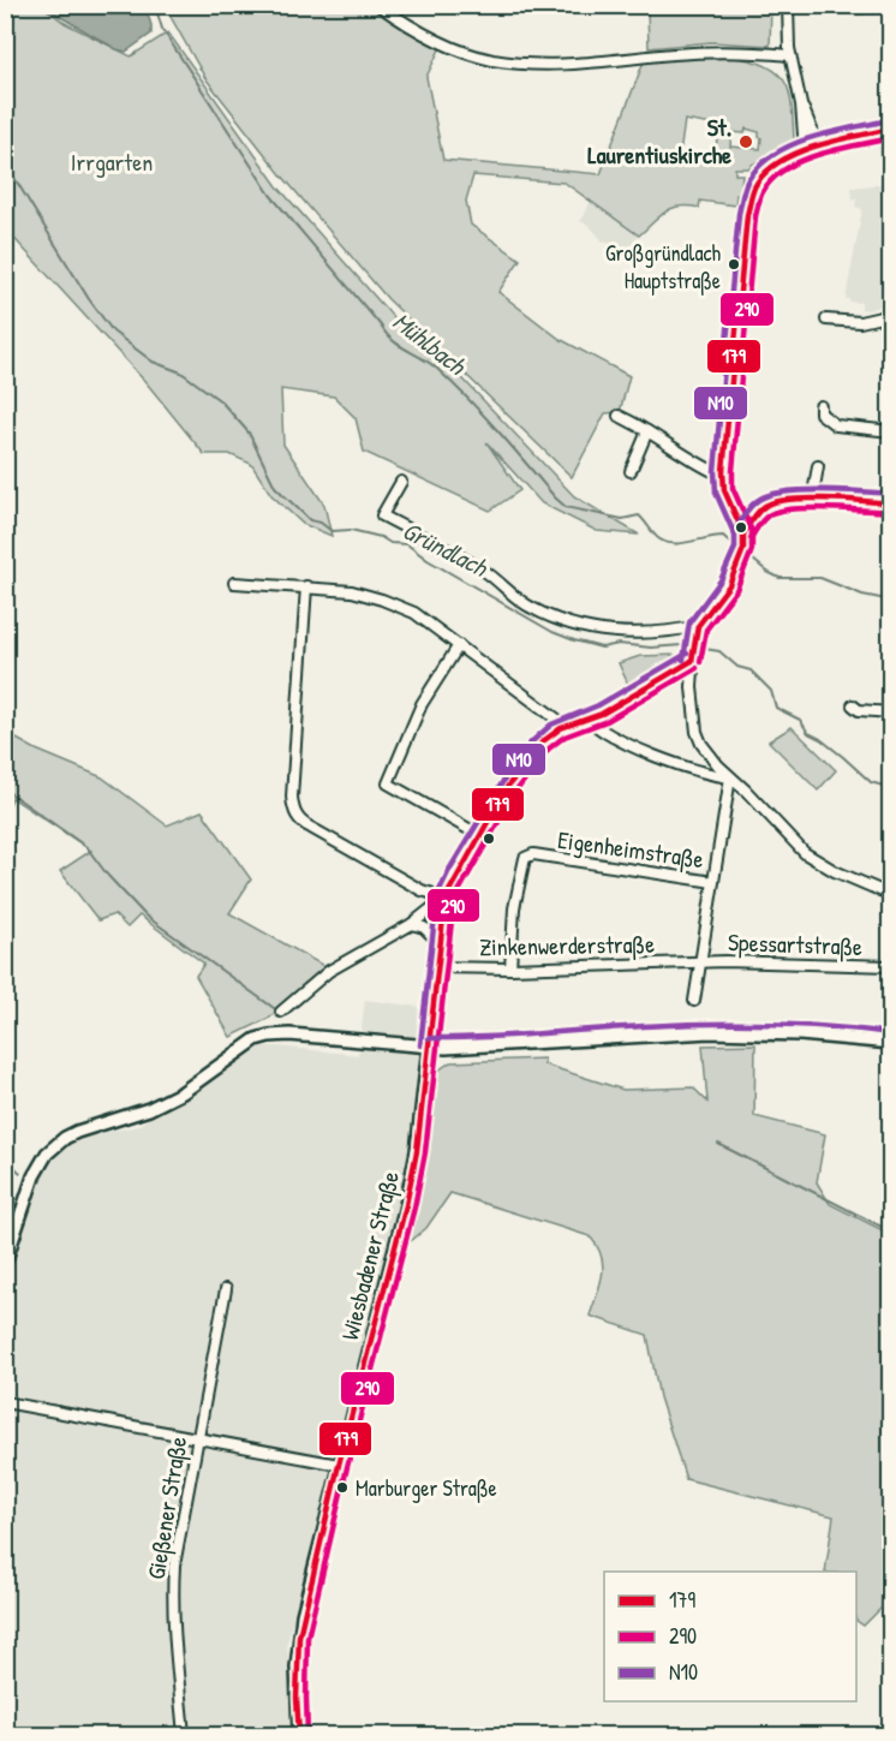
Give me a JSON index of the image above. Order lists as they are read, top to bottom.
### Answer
{
  "streets": {
    "main road": ["Wiesbadener Straße"],
    "street": [
      "Eigenheimstraße",
      "Spessartstraße",
      "Zinkenwerderstraße",
      "Gießener Straße"
    ]
  },
  "crossings": [
    ["Eigenheimstraße", "Zinkenwerderstraße"],
    ["Spessartstraße", "Zinkenwerderstraße"],
    ["Zinkenwerderstraße", "Wiesbadener Straße"]
  ],
  "water": ["Mühlbach", "Gründlach"],
  "parks": ["Irrgarten"],
  "places": ["St. Laurentiuskirche", "Großgründlach Hauptstraße", "Marburger Straße"],
  "lines": ["transit line N10", "transit line 179", "transit line 290"],
  "legend": ["179", "290", "N10"]
}
